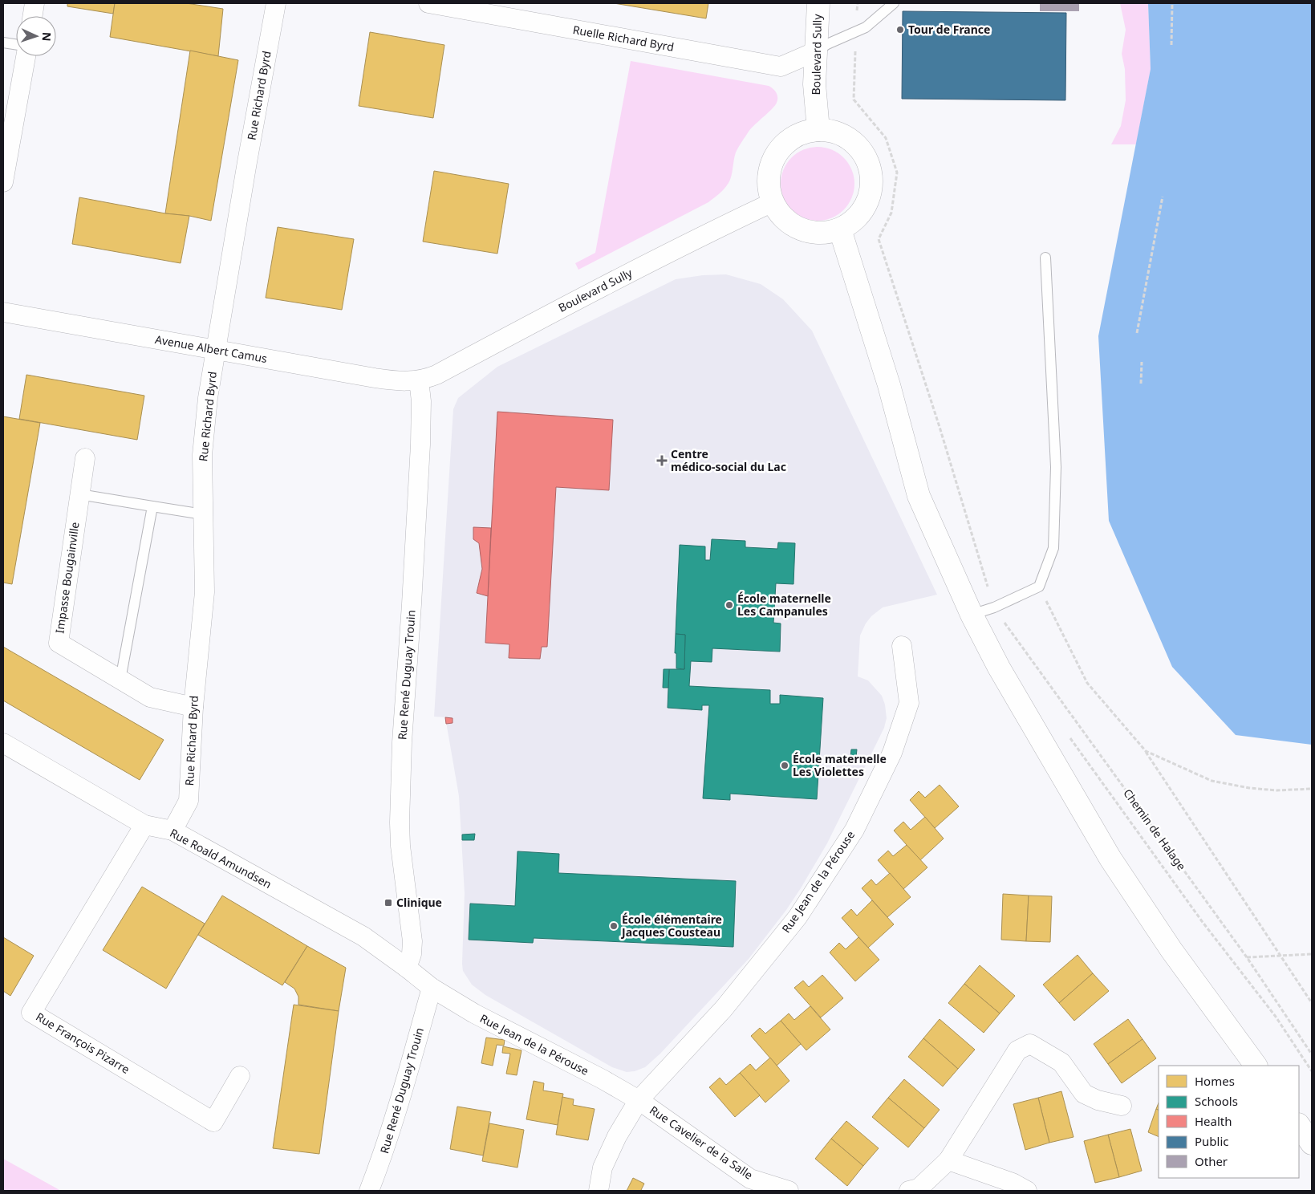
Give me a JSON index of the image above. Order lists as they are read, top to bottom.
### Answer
{
  "streets": {
    "main road": ["Boulevard Sully"],
    "street": [
      "Ruelle Richard Byrd",
      "Rue Richard Byrd",
      "Avenue Albert Camus",
      "Impasse Bougainville",
      "Rue René Duguay Trouin",
      "Rue Roald Amundsen",
      "Rue Jean de la Pérouse",
      "Rue François Pizarre",
      "Rue Cavelier de la Salle"
    ],
    "path": ["Chemin de Halage"]
  },
  "crossings": [
    ["Ruelle Richard Byrd", "Boulevard Sully"],
    ["Boulevard Sully", "Avenue Albert Camus"],
    ["Boulevard Sully", "Rue René Duguay Trouin"],
    ["Rue Richard Byrd", "Avenue Albert Camus"],
    ["Rue Richard Byrd", "Impasse Bougainville"],
    ["Rue Richard Byrd", "Rue Roald Amundsen"],
    ["Avenue Albert Camus", "Rue René Duguay Trouin"],
    ["Rue René Duguay Trouin", "Rue Roald Amundsen"],
    ["Rue René Duguay Trouin", "Rue Jean de la Pérouse"],
    ["Rue Roald Amundsen", "Rue Jean de la Pérouse"],
    ["Rue Roald Amundsen", "Rue François Pizarre"],
    ["Rue Jean de la Pérouse", "Rue Cavelier de la Salle"]
  ],
  "places": {
    "other": [
      "Tour de France",
      "École maternelle Les Campanules",
      "École maternelle Les Violettes",
      "École élémentaire Jacques Cousteau"
    ],
    "health": ["Centre médico-social du Lac"],
    "transit": ["Clinique"]
  },
  "legend": [
    "Homes",
    "Schools",
    "Health",
    "Public",
    "Other"
  ],
  "north": "right"
}
